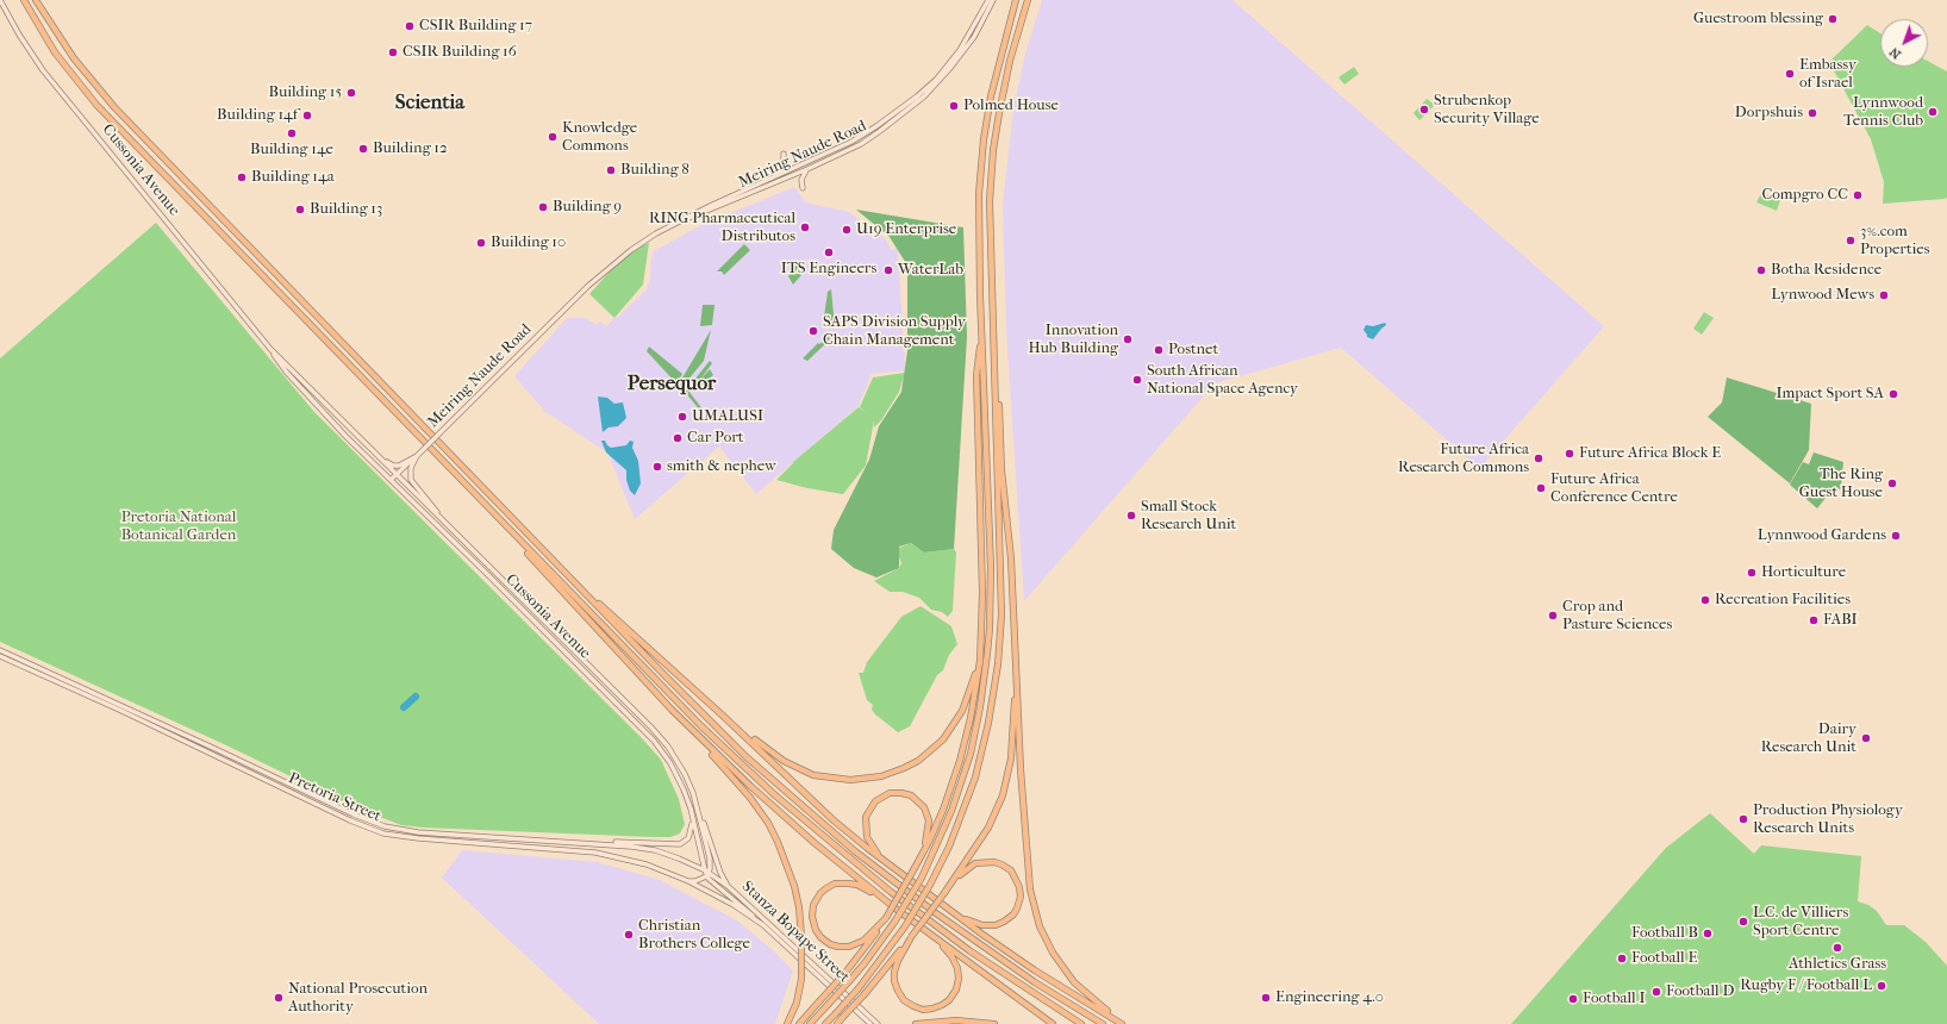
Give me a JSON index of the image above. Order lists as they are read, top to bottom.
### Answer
{
  "streets": {
    "main road": [
      "Meiring Naude Road",
      "Cussonia Avenue",
      "Pretoria Street",
      "Stanza Bopape Street"
    ]
  },
  "crossings": [
    ["Meiring Naude Road", "Cussonia Avenue"],
    ["Cussonia Avenue", "Stanza Bopape Street"],
    ["Pretoria Street", "Stanza Bopape Street"]
  ],
  "districts": ["Scientia", "Persequor"],
  "parks": ["Pretoria National Botanical Garden"],
  "places": [
    "Guestroom blessing",
    "CSIR Building 17",
    "CSIR Building 16",
    "Embassy of Israel",
    "Building 15",
    "Polmed House",
    "Strubenkop Security Village",
    "Lynnwood Tennis Club",
    "Dorpshuis",
    "Building 14f",
    "Building 14e",
    "Knowledge Commons",
    "Building 12",
    "Building 8",
    "Building 14a",
    "Compgro CC",
    "Building 9",
    "Building 13",
    "RING Pharmaceutical Distributos",
    "U19 Enterprise",
    "3%.com Properties",
    "Building 10",
    "ITS Engineers",
    "WaterLab",
    "Botha Residence",
    "Lynwood Mews",
    "SAPS Division Supply Chain Management",
    "Innovation Hub Building",
    "Postnet",
    "South African National Space Agency",
    "Impact Sport SA",
    "UMALUSI",
    "Car Port",
    "Future Africa Block E",
    "Future Africa Research Commons",
    "smith & nephew",
    "The Ring Guest House",
    "Future Africa Conference Centre",
    "Small Stock Research Unit",
    "Lynnwood Gardens",
    "Horticulture",
    "Recreation Facilities",
    "Crop and Pasture Sciences",
    "FABI",
    "Dairy Research Unit",
    "Production Physiology Research Units",
    "L.C. de Villiers Sport Centre",
    "Football B",
    "Christian Brothers College",
    "Athletics Grass",
    "Football E",
    "Rugby F / Football L",
    "Football D",
    "National Prosecution Authority",
    "Engineering 4.0",
    "Football I"
  ],
  "north": "bottom left"
}
